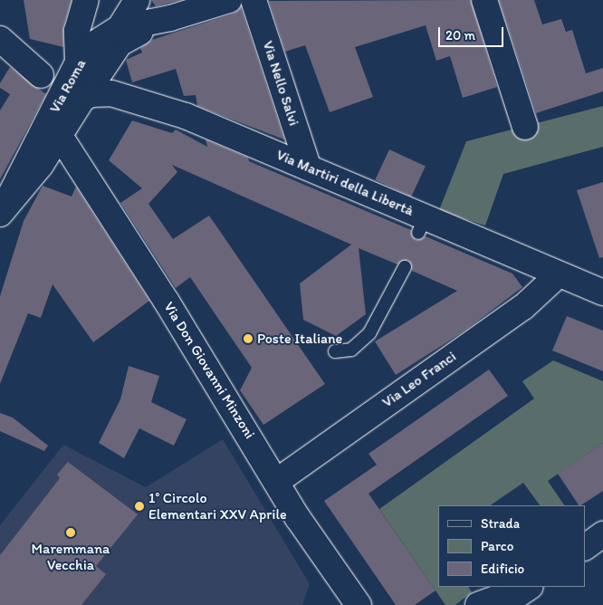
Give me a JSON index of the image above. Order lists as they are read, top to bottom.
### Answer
{
  "streets": {
    "street": [
      "Via Nello Salvi",
      "Via Roma",
      "Via Martiri della Libertà",
      "Via Don Giovanni Minzoni",
      "Via Leo Franci"
    ]
  },
  "crossings": [
    ["Via Nello Salvi", "Via Martiri della Libertà"],
    ["Via Roma", "Via Martiri della Libertà"],
    ["Via Roma", "Via Don Giovanni Minzoni"],
    ["Via Martiri della Libertà", "Via Leo Franci"],
    ["Via Don Giovanni Minzoni", "Via Leo Franci"]
  ],
  "places": ["Poste Italiane", "1° Circolo Elementari XXV Aprile", "Maremmana Vecchia"],
  "legend": ["Strada", "Parco", "Edificio"],
  "scale_bar": "20 m"
}
